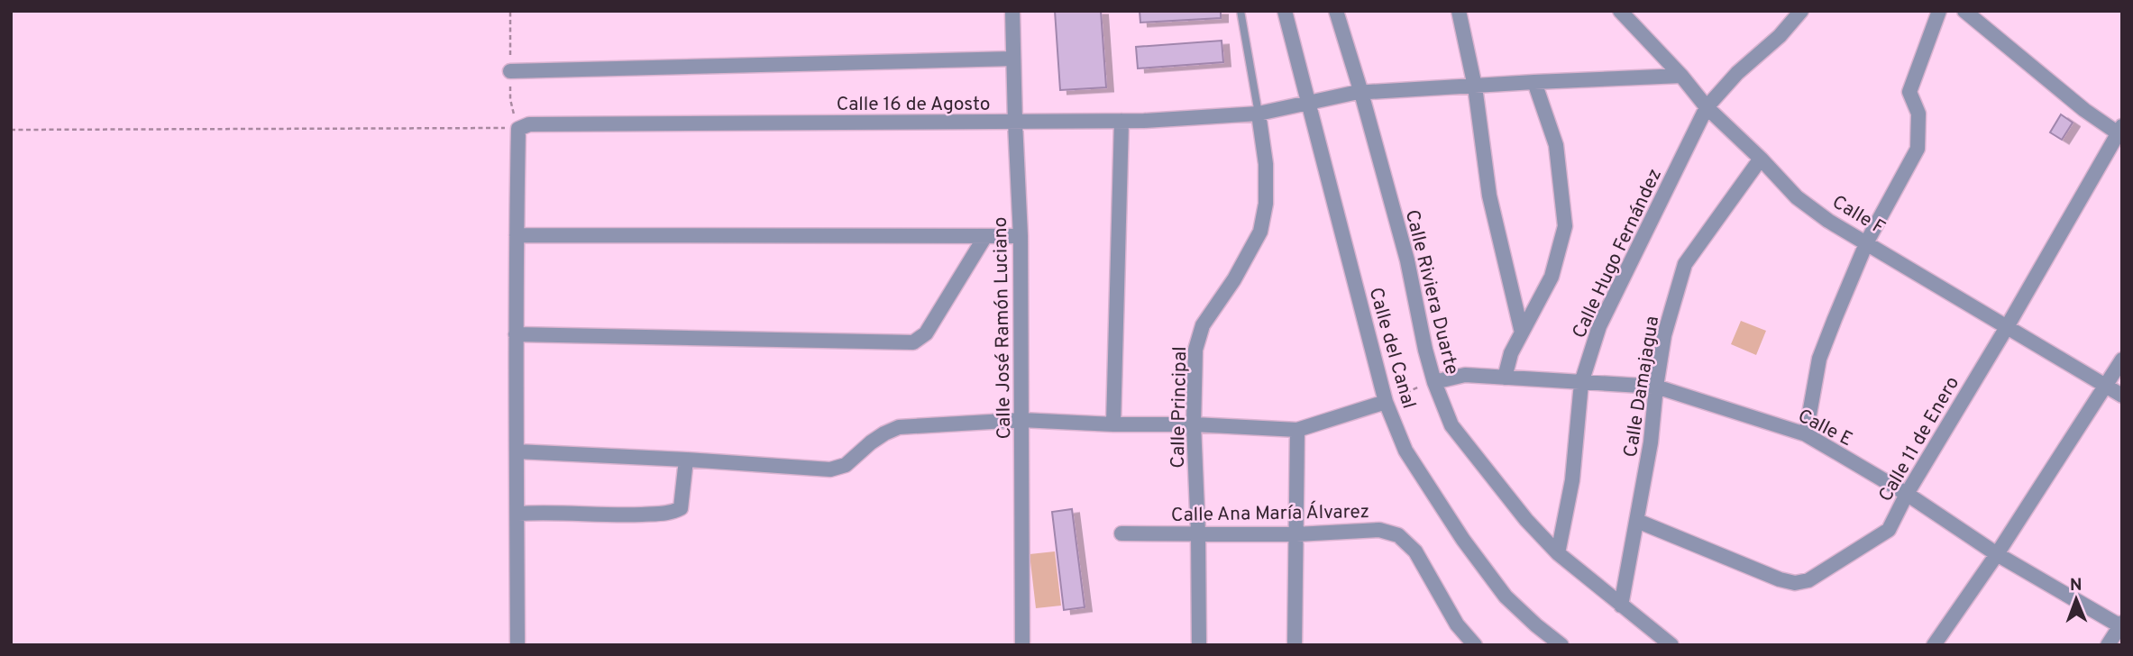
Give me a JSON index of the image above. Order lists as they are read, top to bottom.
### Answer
{
  "streets": {
    "street": [
      "Calle 16 de Agosto",
      "Calle F",
      "Calle Hugo Fernández",
      "Calle Riviera Duarte",
      "Calle José Ramón Luciano",
      "Calle del Canal",
      "Calle Damajagua",
      "Calle Principal",
      "Calle E",
      "Calle 11 de Enero",
      "Calle Ana María Álvarez"
    ]
  },
  "crossings": [
    ["Calle 16 de Agosto", "Calle F"],
    ["Calle 16 de Agosto", "Calle Riviera Duarte"],
    ["Calle 16 de Agosto", "Calle José Ramón Luciano"],
    ["Calle 16 de Agosto", "Calle del Canal"],
    ["Calle 16 de Agosto", "Calle Principal"],
    ["Calle F", "Calle Hugo Fernández"],
    ["Calle F", "Calle Damajagua"],
    ["Calle F", "Calle 11 de Enero"],
    ["Calle Hugo Fernández", "Calle Riviera Duarte"],
    ["Calle Hugo Fernández", "Calle E"],
    ["Calle Riviera Duarte", "Calle Damajagua"],
    ["Calle Riviera Duarte", "Calle E"],
    ["Calle Damajagua", "Calle E"],
    ["Calle Damajagua", "Calle 11 de Enero"],
    ["Calle Principal", "Calle Ana María Álvarez"],
    ["Calle E", "Calle 11 de Enero"]
  ],
  "north": "top"
}
